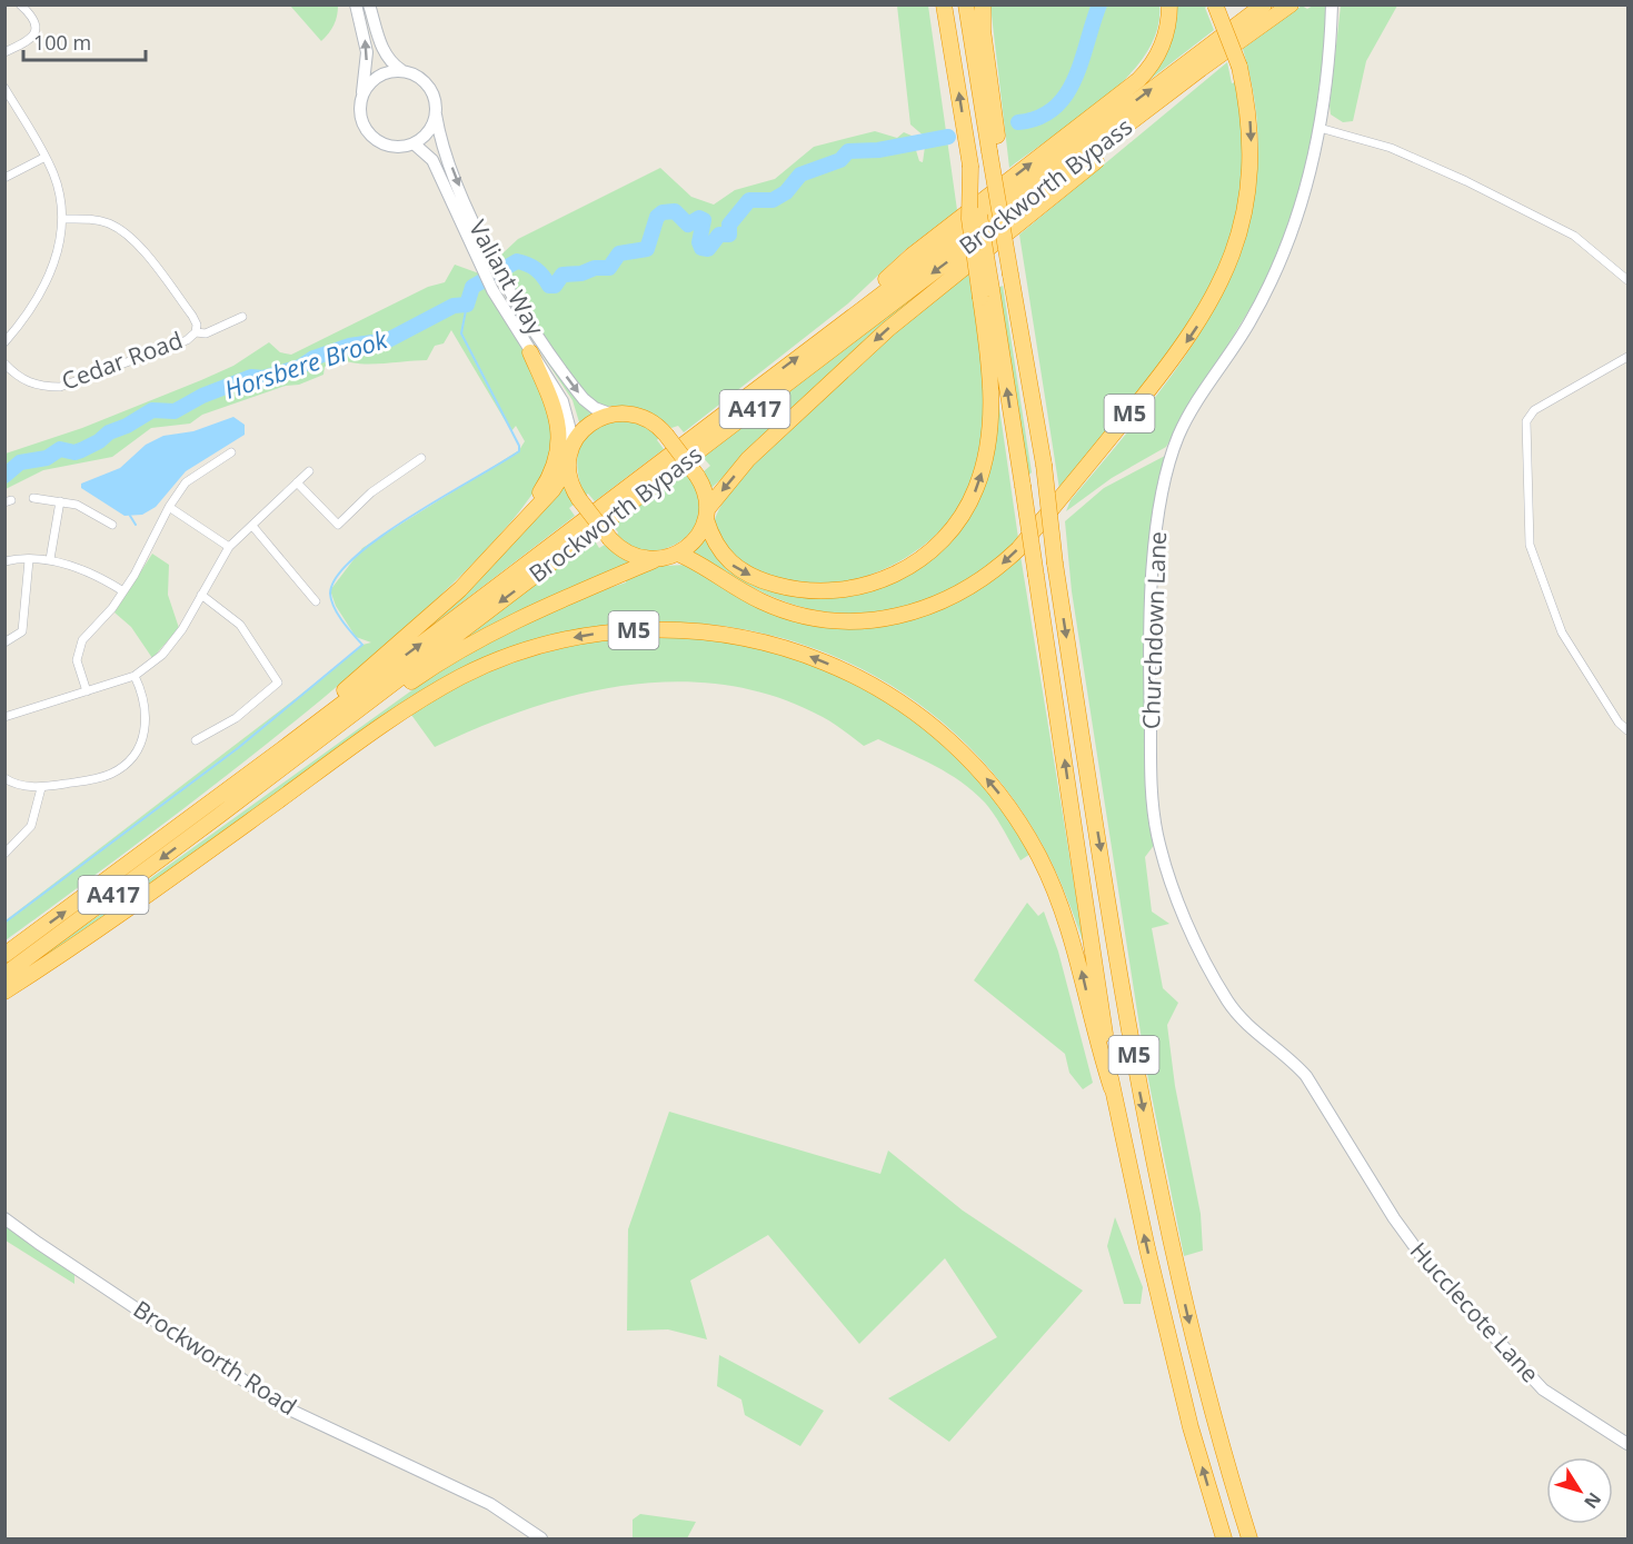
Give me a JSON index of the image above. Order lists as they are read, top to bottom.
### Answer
{
  "streets": {
    "highway": ["Brockworth Bypass", "A417", "M5"],
    "street": [
      "Valiant Way",
      "Cedar Road",
      "Churchdown Lane",
      "Hucclecote Lane",
      "Brockworth Road"
    ]
  },
  "crossings": [
    ["Valiant Way", "M5"],
    ["Churchdown Lane", "Hucclecote Lane"]
  ],
  "water": ["Horsbere Brook"],
  "scale_bar": "100 m",
  "north": "bottom right"
}
